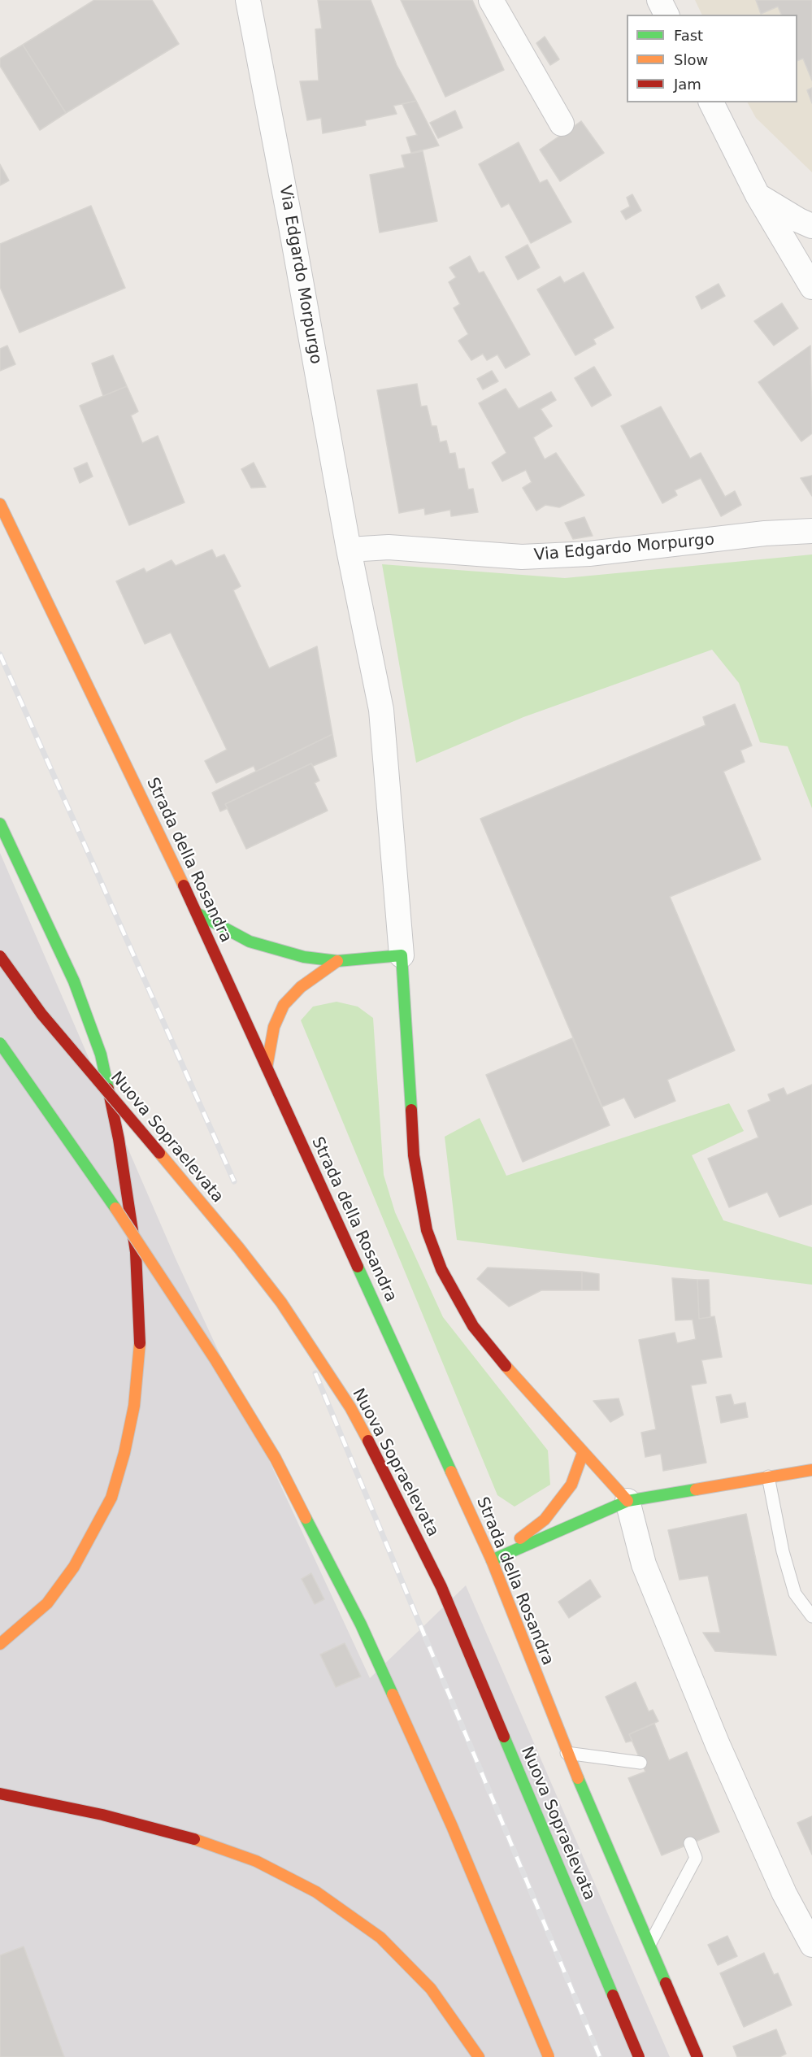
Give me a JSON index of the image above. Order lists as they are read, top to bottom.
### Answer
{
  "streets": {
    "main road": ["Strada della Rosandra", "Nuova Sopraelevata"],
    "street": ["Via Edgardo Morpurgo"]
  },
  "legend": ["Fast", "Slow", "Jam"]
}
